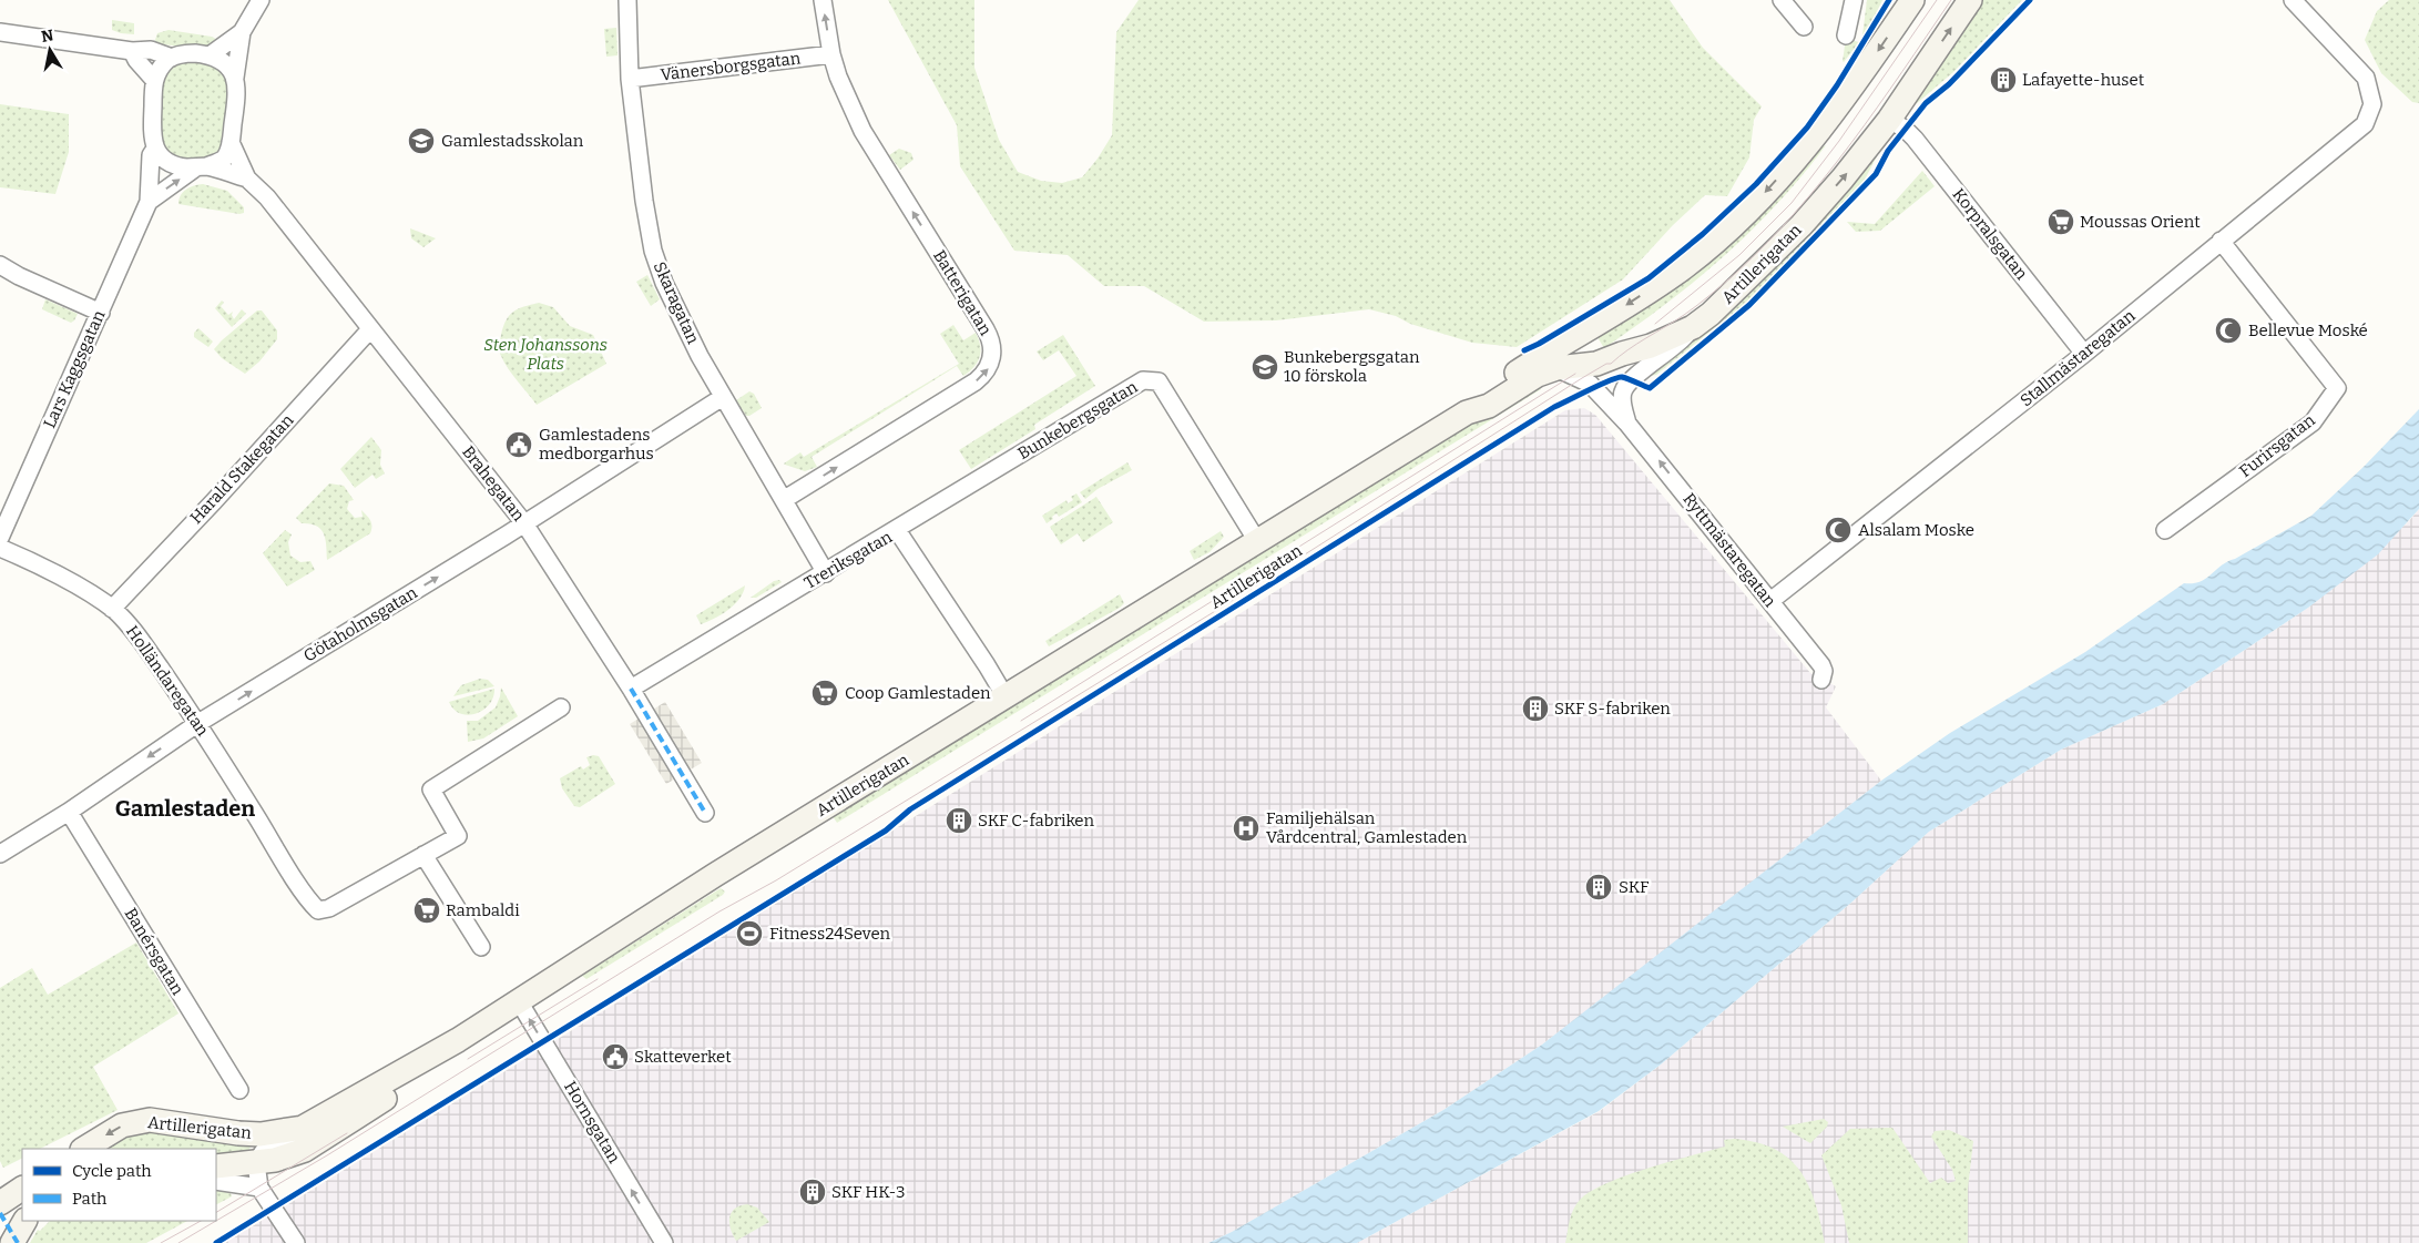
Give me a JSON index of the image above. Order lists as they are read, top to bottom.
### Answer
{
  "streets": {
    "main road": ["Artillerigatan"],
    "street": [
      "Vänersborgsgatan",
      "Korpralsgatan",
      "Batterigatan",
      "Skaragatan",
      "Stallmästaregatan",
      "Lars Kaggsgatan",
      "Bunkebergsgatan",
      "Furirsgatan",
      "Harald Stakegatan",
      "Brahegatan",
      "Ryttmästaregatan",
      "Treriksgatan",
      "Götaholmsgatan",
      "Holländaregatan",
      "Banérsgatan",
      "Hornsgatan"
    ]
  },
  "crossings": [
    ["Vänersborgsgatan", "Batterigatan"],
    ["Vänersborgsgatan", "Skaragatan"],
    ["Korpralsgatan", "Artillerigatan"],
    ["Korpralsgatan", "Stallmästaregatan"],
    ["Artillerigatan", "Bunkebergsgatan"],
    ["Artillerigatan", "Ryttmästaregatan"],
    ["Artillerigatan", "Treriksgatan"],
    ["Artillerigatan", "Hornsgatan"],
    ["Batterigatan", "Skaragatan"],
    ["Skaragatan", "Treriksgatan"],
    ["Skaragatan", "Götaholmsgatan"],
    ["Stallmästaregatan", "Furirsgatan"],
    ["Stallmästaregatan", "Ryttmästaregatan"],
    ["Lars Kaggsgatan", "Brahegatan"],
    ["Bunkebergsgatan", "Treriksgatan"],
    ["Harald Stakegatan", "Brahegatan"],
    ["Harald Stakegatan", "Holländaregatan"],
    ["Brahegatan", "Treriksgatan"],
    ["Brahegatan", "Götaholmsgatan"],
    ["Götaholmsgatan", "Holländaregatan"],
    ["Götaholmsgatan", "Banérsgatan"]
  ],
  "one_way": ["Ryttmästaregatan", "Hornsgatan"],
  "districts": ["Gamlestaden"],
  "parks": ["Sten Johanssons Plats"],
  "places": {
    "building": [
      "Lafayette-huset",
      "SKF S-fabriken",
      "SKF C-fabriken",
      "SKF",
      "SKF HK-3"
    ],
    "school or university": ["Gamlestadsskolan", "Bunkebergsgatan 10 förskola"],
    "supermarket": ["Moussas Orient", "Coop Gamlestaden", "Rambaldi"],
    "mosque": ["Bellevue Moské", "Alsalam Moske"],
    "public building": ["Gamlestadens medborgarhus", "Skatteverket"],
    "hospital": ["Familjehälsan Vårdcentral, Gamlestaden"],
    "sports": ["Fitness24Seven"]
  },
  "legend": ["Cycle path", "Path"],
  "north": "top"
}
